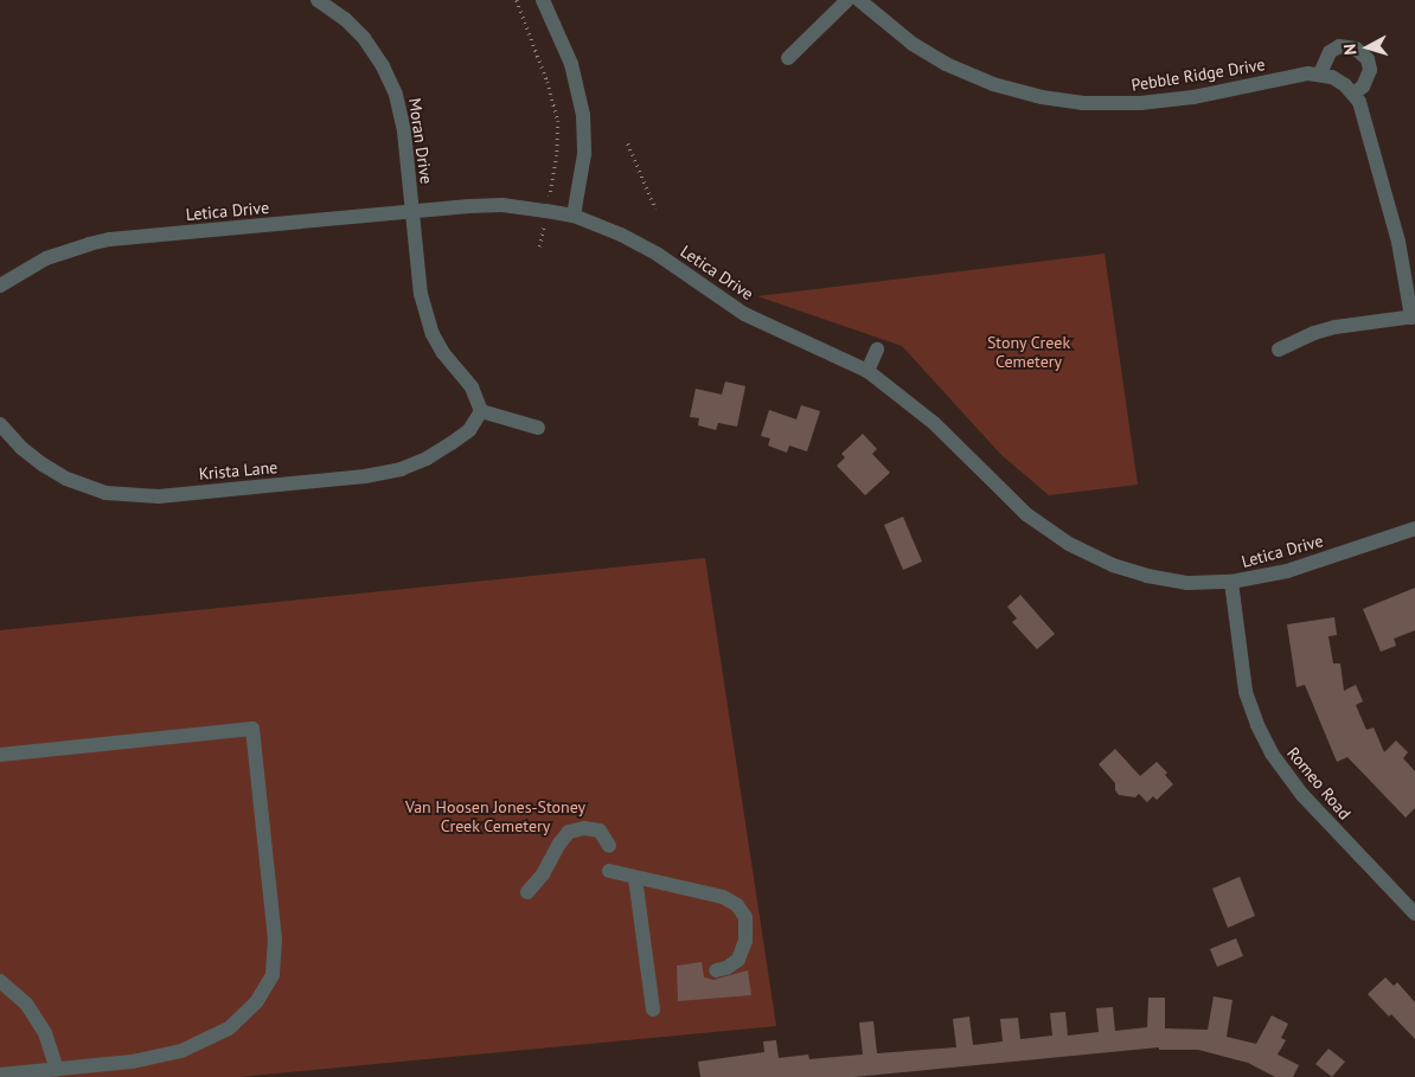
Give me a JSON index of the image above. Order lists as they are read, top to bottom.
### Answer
{
  "streets": {
    "street": [
      "Pebble Ridge Drive",
      "Moran Drive",
      "Letica Drive",
      "Krista Lane",
      "Romeo Road"
    ]
  },
  "crossings": [
    ["Moran Drive", "Letica Drive"],
    ["Moran Drive", "Krista Lane"],
    ["Letica Drive", "Romeo Road"]
  ],
  "parks": ["Stony Creek Cemetery", "Van Hoosen Jones-Stoney Creek Cemetery"],
  "north": "left"
}
